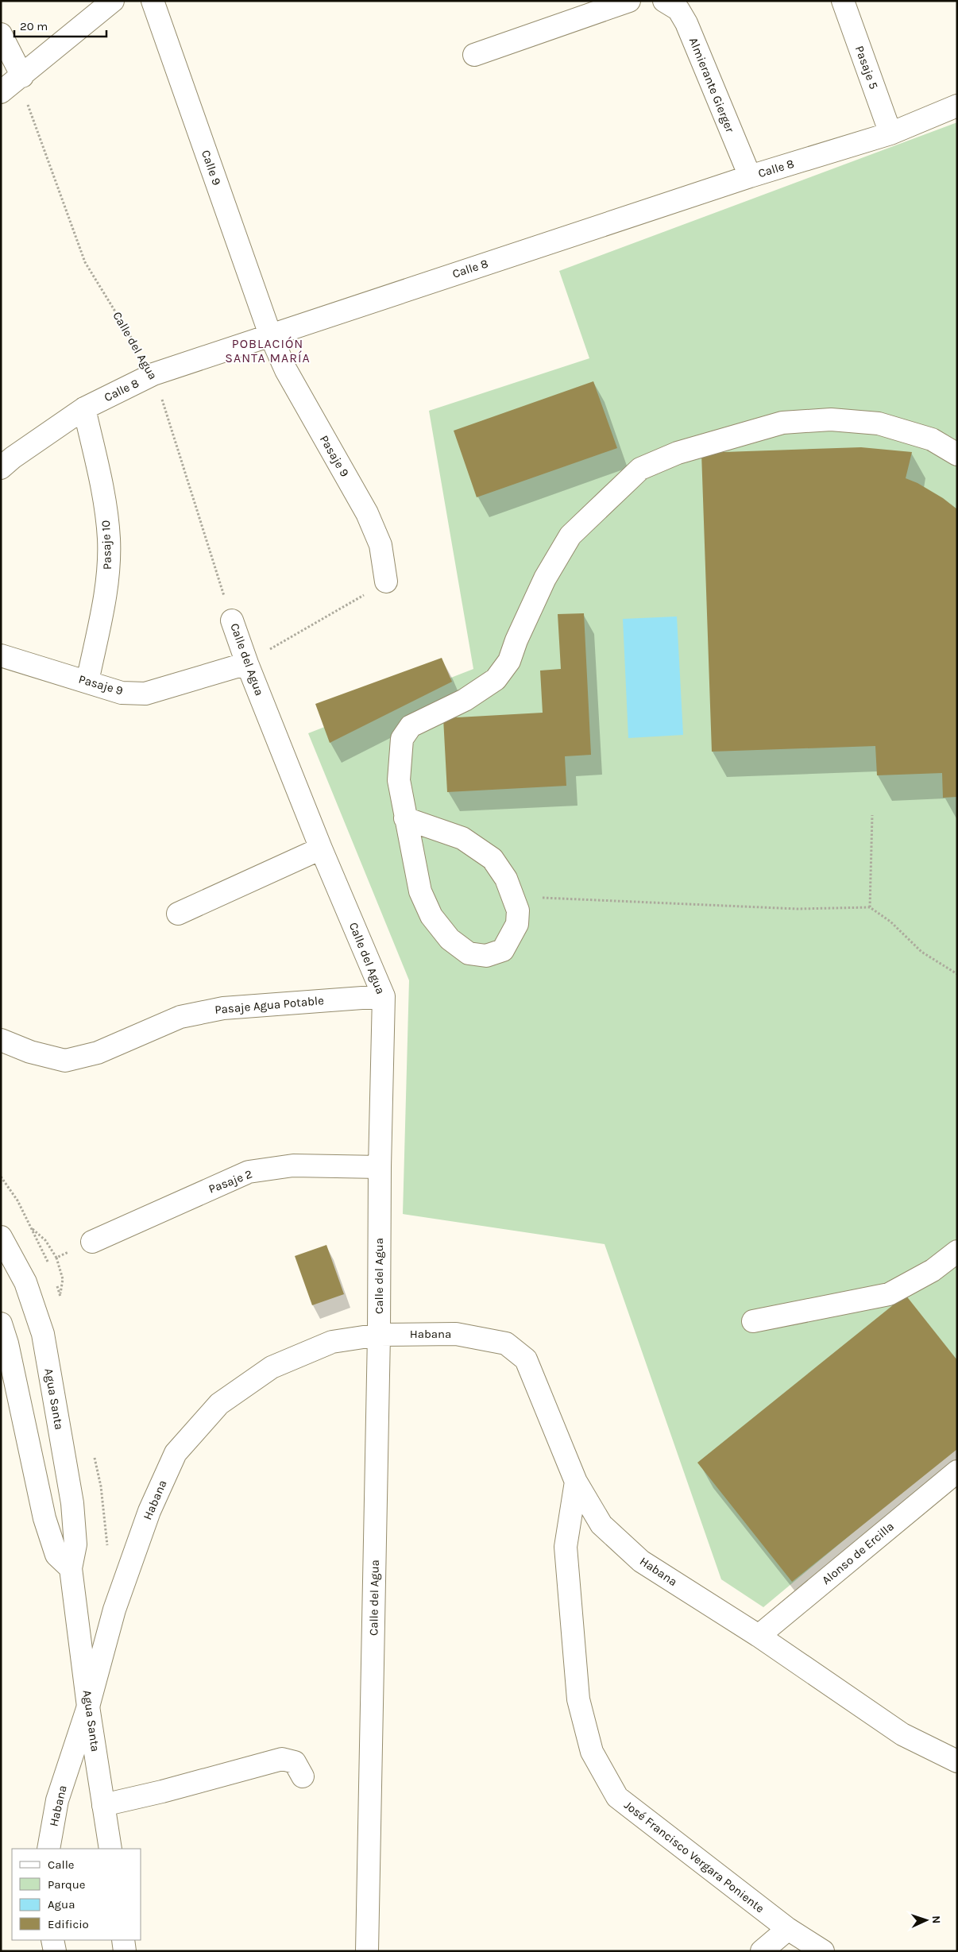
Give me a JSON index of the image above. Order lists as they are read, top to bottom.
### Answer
{
  "streets": {
    "street": [
      "Pasaje 5",
      "Almierante Gierger",
      "Calle 9",
      "Calle 8",
      "Calle del Agua",
      "Pasaje 9",
      "Pasaje 10",
      "Pasaje Agua Potable",
      "Pasaje 2",
      "Habana",
      "Agua Santa",
      "Alonso de Ercilla",
      "José Francisco Vergara Poniente"
    ]
  },
  "crossings": [
    ["Pasaje 5", "Calle 8"],
    ["Almierante Gierger", "Calle 8"],
    ["Calle 9", "Calle 8"],
    ["Calle 9", "Pasaje 9"],
    ["Calle 8", "Calle del Agua"],
    ["Calle 8", "Pasaje 9"],
    ["Calle 8", "Pasaje 10"],
    ["Calle del Agua", "Pasaje 9"],
    ["Calle del Agua", "Pasaje Agua Potable"],
    ["Calle del Agua", "Pasaje 2"],
    ["Calle del Agua", "Habana"],
    ["Pasaje 9", "Pasaje 10"],
    ["Habana", "Agua Santa"],
    ["Habana", "Alonso de Ercilla"],
    ["Habana", "José Francisco Vergara Poniente"]
  ],
  "districts": ["POBLACIÓN SANTA MARÍA"],
  "legend": [
    "Calle",
    "Parque",
    "Agua",
    "Edificio"
  ],
  "scale_bar": "20 m",
  "north": "right"
}
